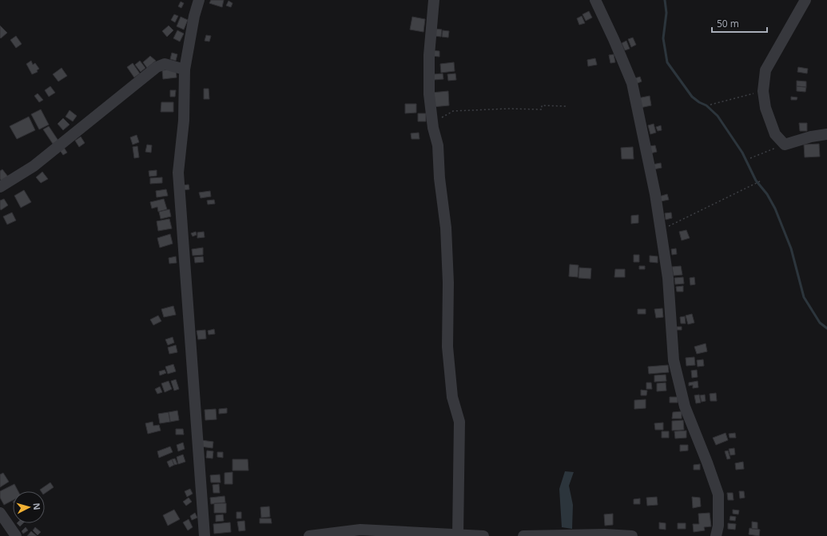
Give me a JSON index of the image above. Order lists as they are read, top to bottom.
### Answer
{
  "scale_bar": "50 m",
  "north": "right"
}
